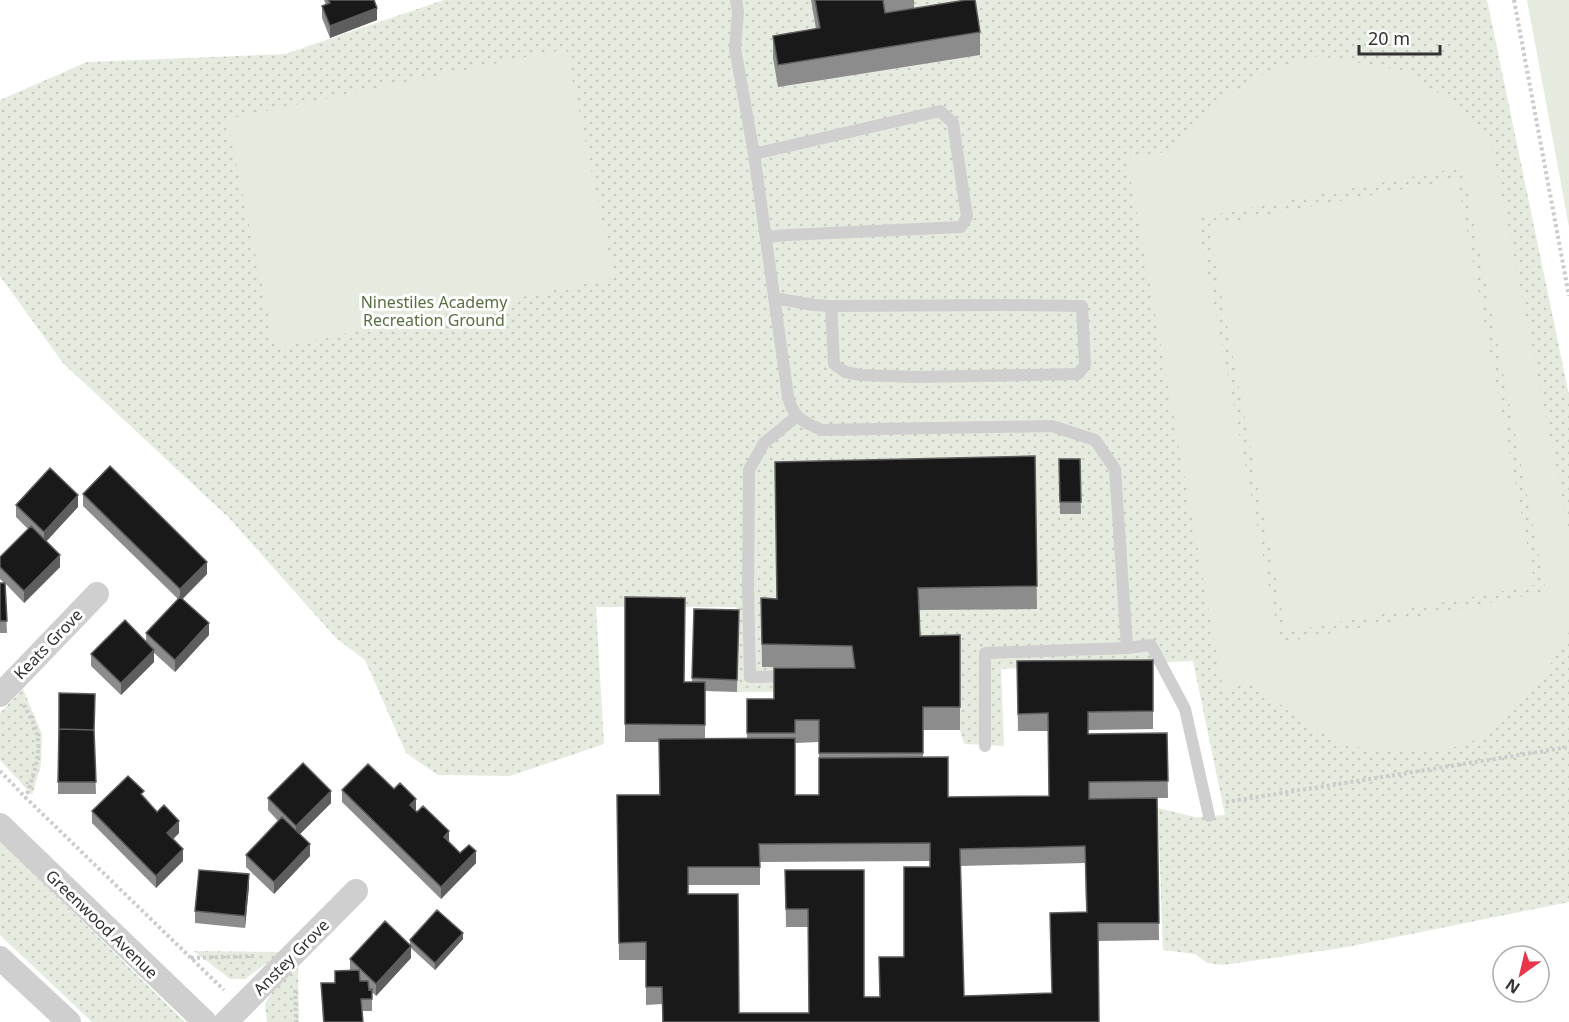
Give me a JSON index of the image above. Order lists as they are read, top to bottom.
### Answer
{
  "streets": {
    "street": ["Keats Grove", "Greenwood Avenue", "Anstey Grove"]
  },
  "parks": ["Ninestiles Academy Recreation Ground"],
  "scale_bar": "20 m",
  "north": "bottom left"
}
